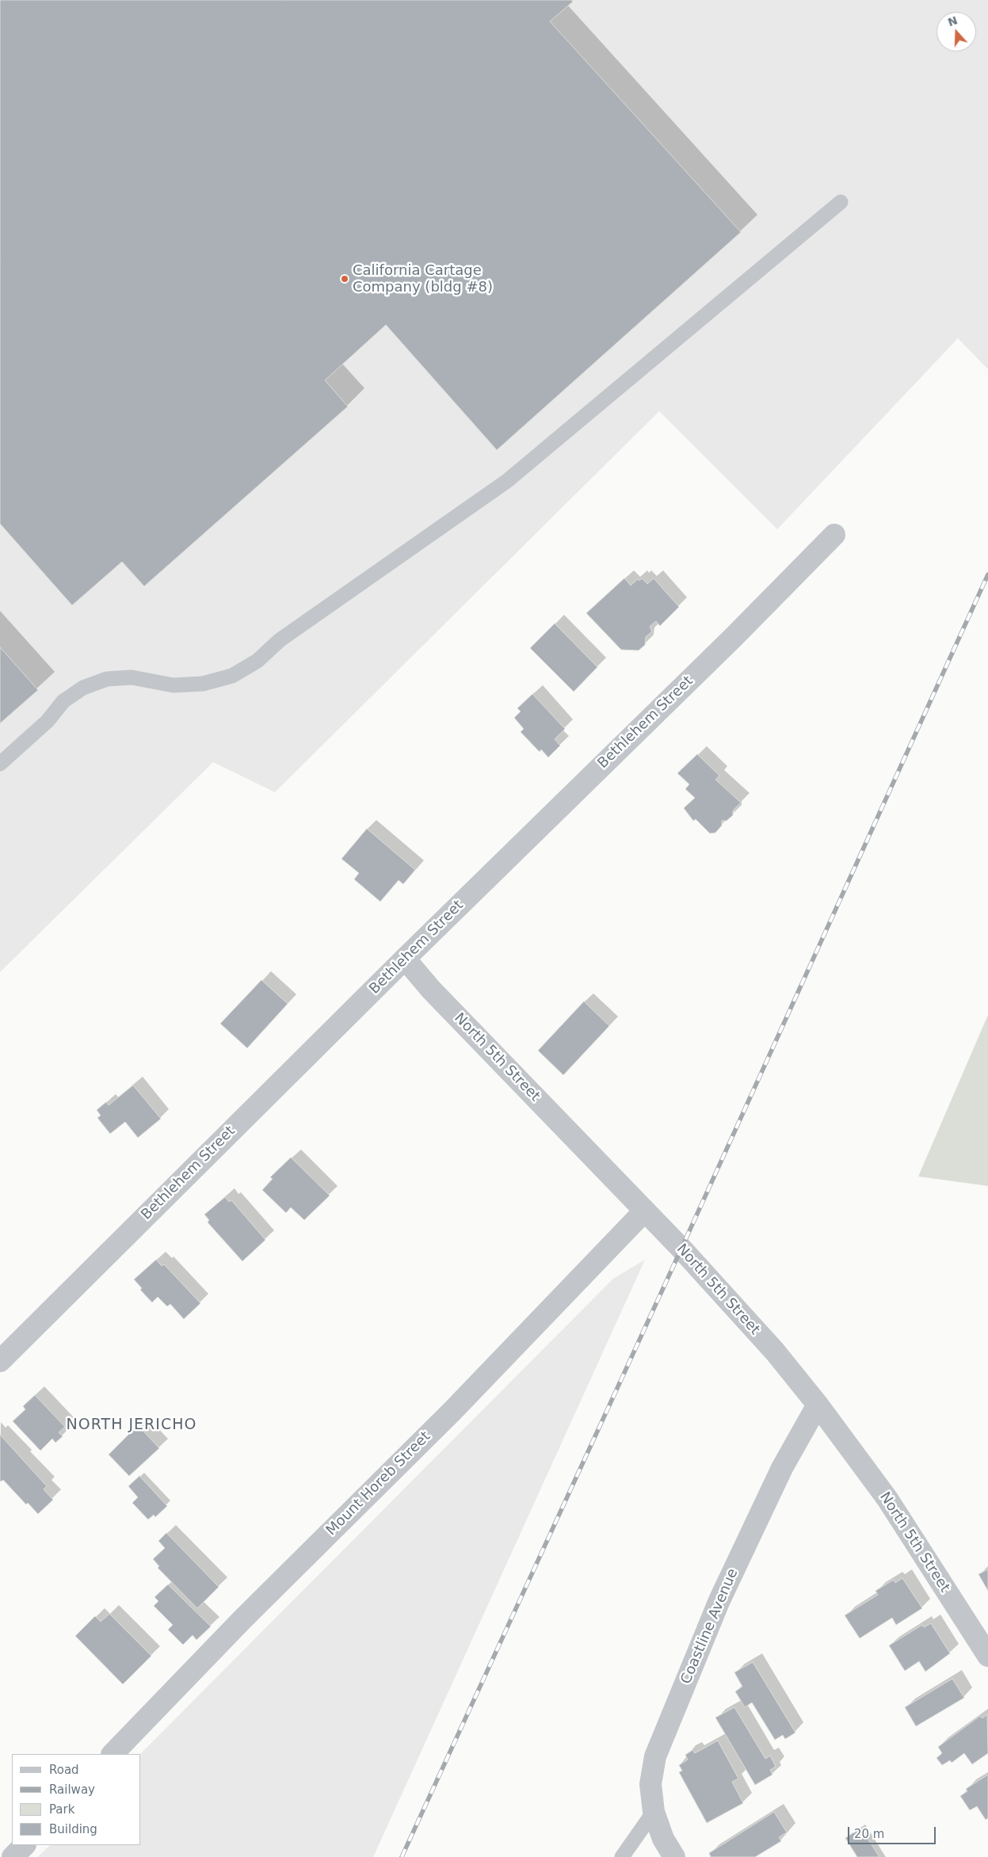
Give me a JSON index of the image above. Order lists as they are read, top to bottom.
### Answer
{
  "streets": {
    "street": [
      "Bethlehem Street",
      "North 5th Street",
      "Mount Horeb Street",
      "Coastline Avenue"
    ]
  },
  "crossings": [
    ["Bethlehem Street", "North 5th Street"],
    ["North 5th Street", "Mount Horeb Street"],
    ["North 5th Street", "Coastline Avenue"]
  ],
  "districts": ["NORTH JERICHO"],
  "places": ["California Cartage Company (bldg #8)"],
  "legend": [
    "Road",
    "Railway",
    "Park",
    "Building"
  ],
  "scale_bar": "20 m",
  "north": "top"
}
